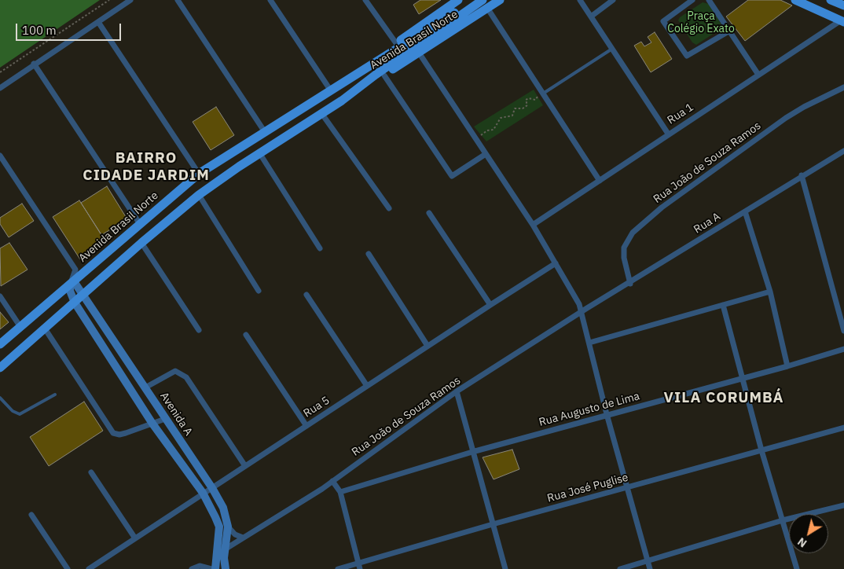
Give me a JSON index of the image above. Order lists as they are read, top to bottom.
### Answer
{
  "streets": {
    "main road": ["Avenida Brasil Norte"],
    "street": [
      "Rua 1",
      "Rua João de Souza Ramos",
      "Rua A",
      "Rua 5",
      "Rua Augusto de Lima",
      "Avenida A",
      "Rua José Puglise"
    ]
  },
  "crossings": [
    ["Avenida Brasil Norte", "Avenida A"],
    ["Rua João de Souza Ramos", "Rua A"],
    ["Rua João de Souza Ramos", "Avenida A"],
    ["Rua 5", "Avenida A"]
  ],
  "districts": ["BAIRRO CIDADE JARDIM", "VILA CORUMBÁ"],
  "parks": ["Praça Colégio Exato"],
  "scale_bar": "100 m",
  "north": "bottom left"
}
